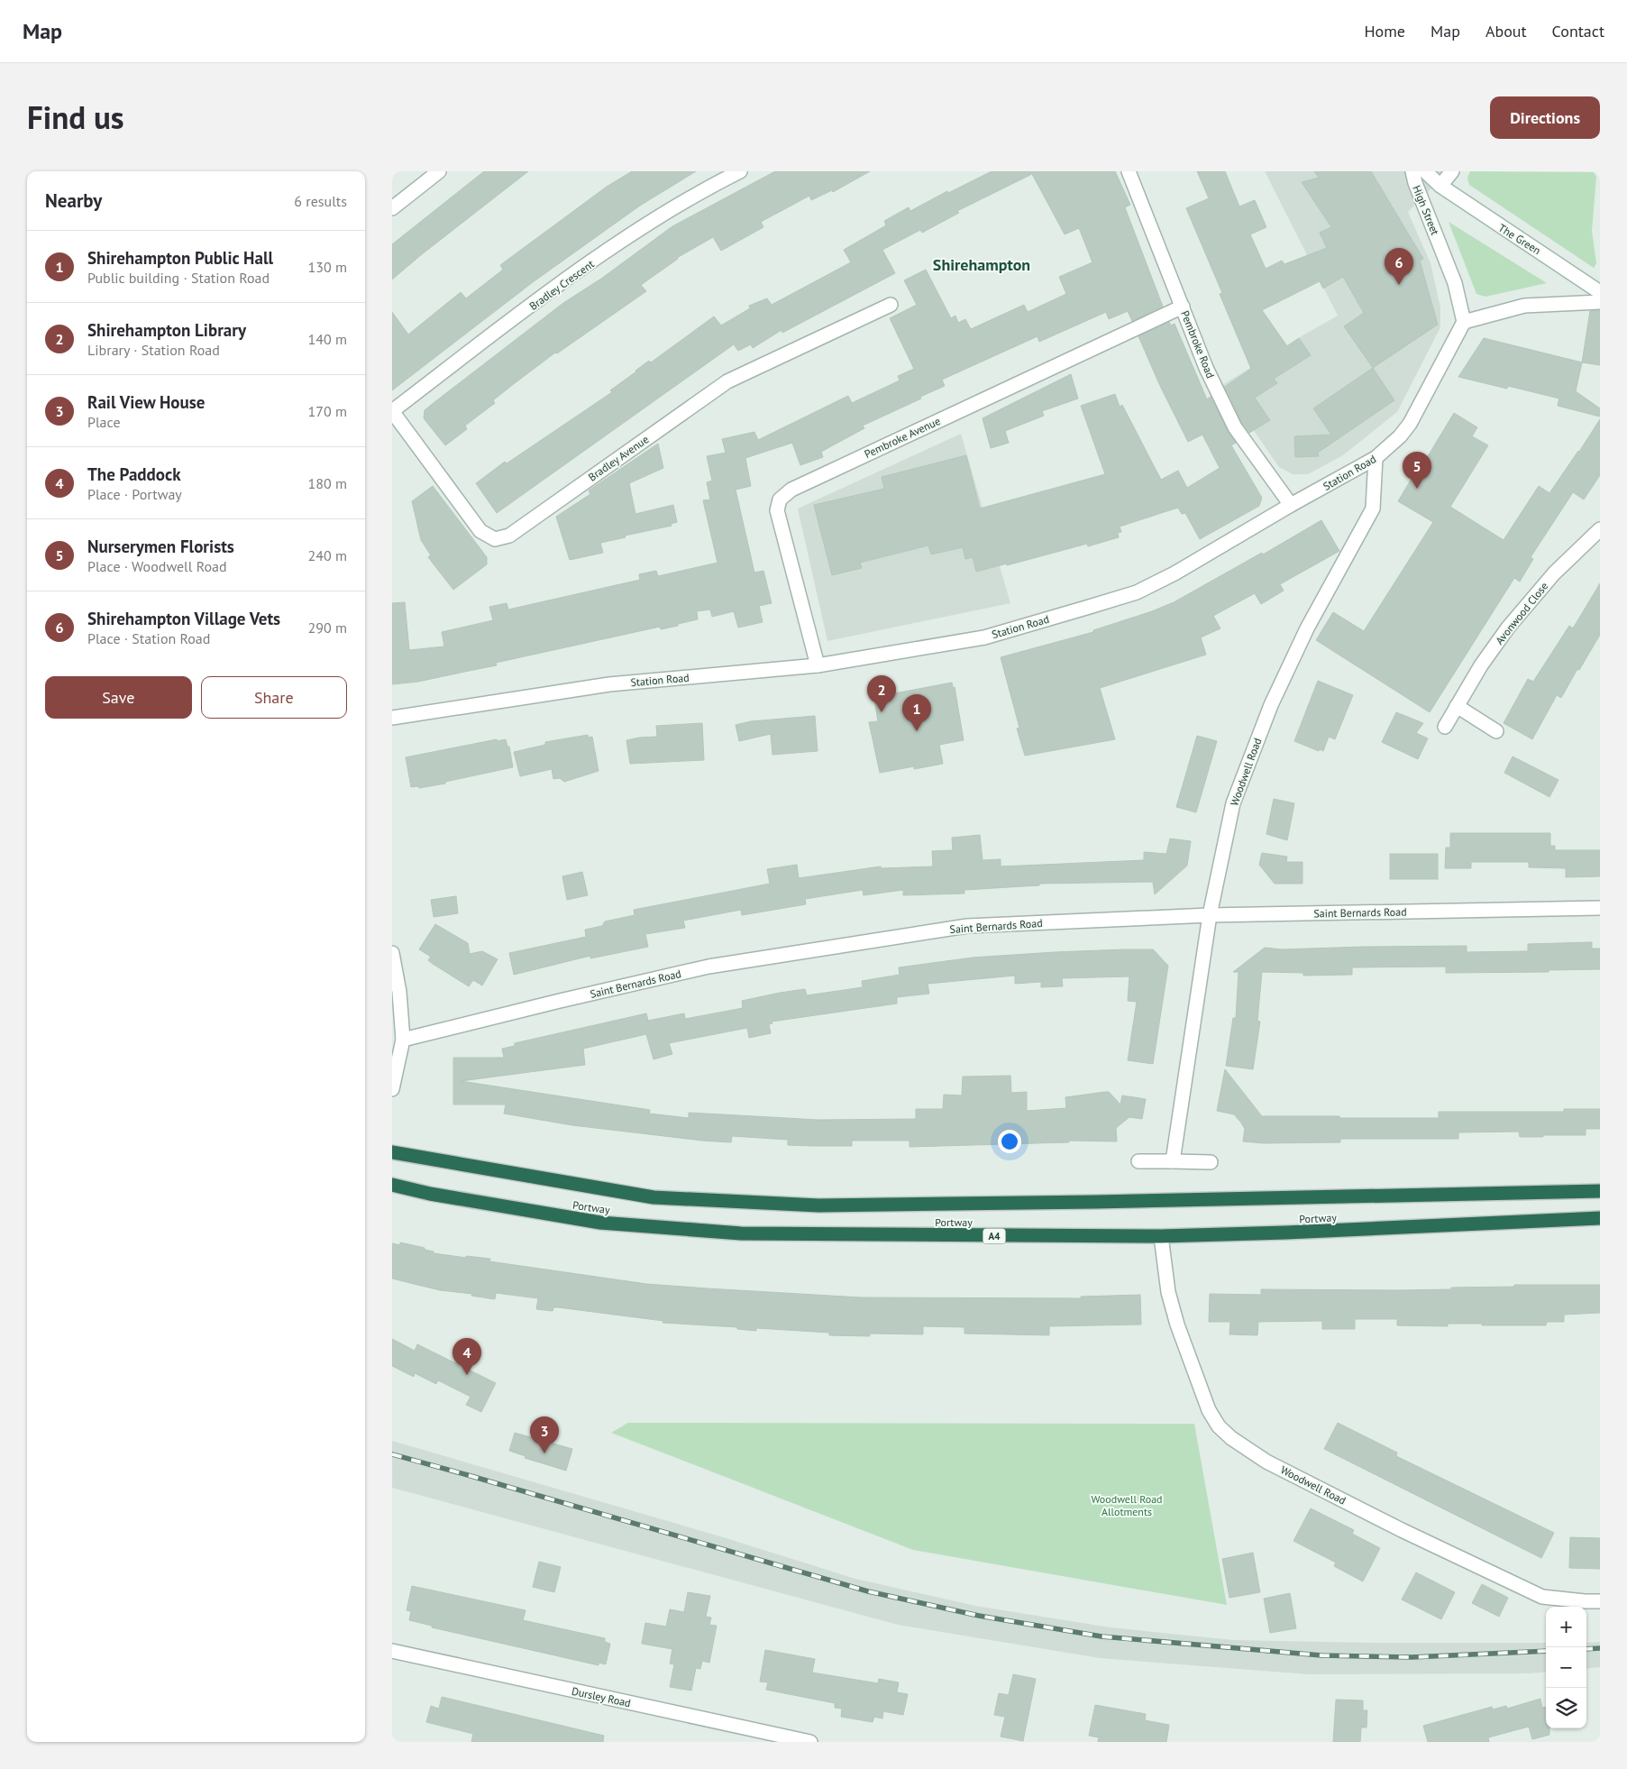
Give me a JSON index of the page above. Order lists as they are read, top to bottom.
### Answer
{
  "streets": {
    "highway": ["Portway", "A4"],
    "street": [
      "High Street",
      "The Green",
      "Bradley Crescent",
      "Pembroke Road",
      "Pembroke Avenue",
      "Bradley Avenue",
      "Station Road",
      "Avonwood Close",
      "Woodwell Road",
      "Saint Bernards Road",
      "Dursley Road"
    ]
  },
  "crossings": [
    ["High Street", "Station Road"],
    ["Bradley Crescent", "Bradley Avenue"],
    ["Pembroke Road", "Pembroke Avenue"],
    ["Pembroke Road", "Station Road"],
    ["Pembroke Avenue", "Station Road"],
    ["Station Road", "Woodwell Road"],
    ["Woodwell Road", "Saint Bernards Road"],
    ["Woodwell Road", "Portway"]
  ],
  "districts": ["Shirehampton"],
  "parks": ["Woodwell Road Allotments"],
  "page": {
    "header": "Map",
    "nav": [
      "Home",
      "Map",
      "About",
      "Contact"
    ],
    "title": "Find us",
    "buttons": [
      "Directions",
      ["Save", "Share"]
    ],
    "heading": ["Nearby", "6 results"],
    "list": [
      {
        "mark": "1",
        "name": "Shirehampton Public Hall",
        "note": "Public building · Station Road",
        "value": "130 m"
      },
      {
        "mark": "2",
        "name": "Shirehampton Library",
        "note": "Library · Station Road",
        "value": "140 m"
      },
      {
        "mark": "3",
        "name": "Rail View House",
        "note": "Place",
        "value": "170 m"
      },
      {
        "mark": "4",
        "name": "The Paddock",
        "note": "Place · Portway",
        "value": "180 m"
      },
      {
        "mark": "5",
        "name": "Nurserymen Florists",
        "note": "Place · Woodwell Road",
        "value": "240 m"
      },
      {
        "mark": "6",
        "name": "Shirehampton Village Vets",
        "note": "Place · Station Road",
        "value": "290 m"
      }
    ],
    "pins": [
      "6",
      "5",
      "2",
      "1",
      "4",
      "3"
    ],
    "map_buttons": ["+", "−"]
  }
}
